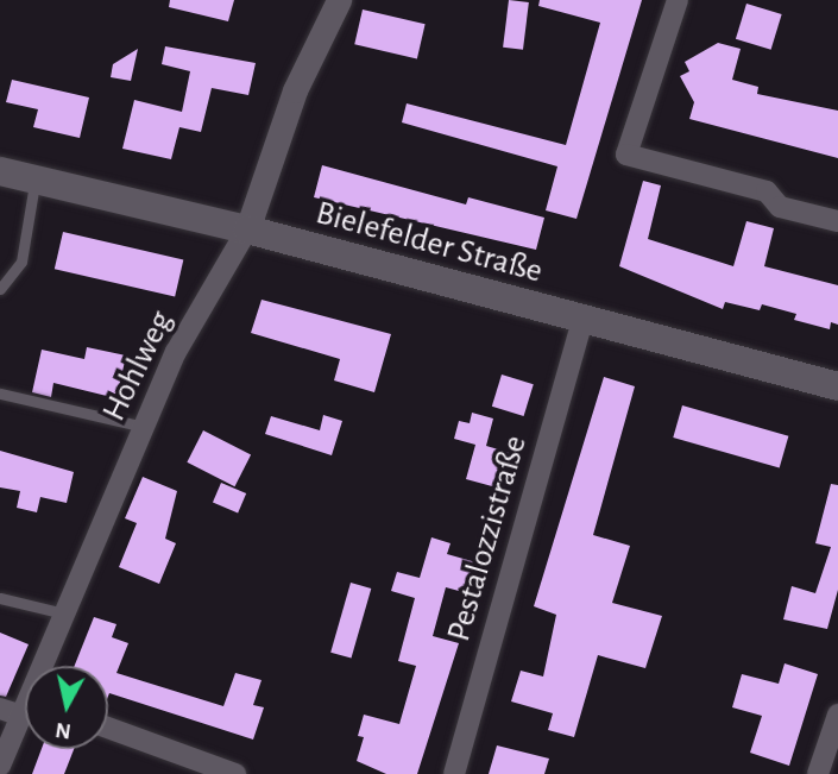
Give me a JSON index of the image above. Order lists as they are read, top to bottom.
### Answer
{
  "streets": {
    "main road": ["Bielefelder Straße"],
    "street": ["Hohlweg", "Pestalozzistraße"]
  },
  "crossings": [
    ["Bielefelder Straße", "Hohlweg"],
    ["Bielefelder Straße", "Pestalozzistraße"]
  ],
  "north": "bottom"
}
